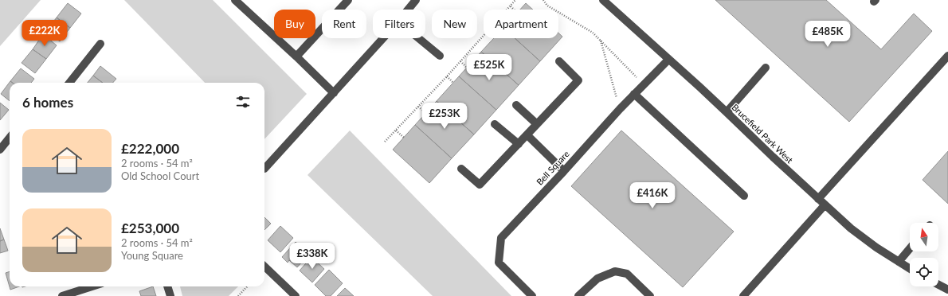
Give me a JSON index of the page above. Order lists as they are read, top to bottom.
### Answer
{
  "streets": {
    "street": ["Brucefield Park West", "Bell Square"]
  },
  "crossings": [
    ["Brucefield Park West", "Bell Square"]
  ],
  "north": "top",
  "page": {
    "chip": [
      "Buy",
      "Rent",
      "Filters",
      "New",
      "Apartment"
    ],
    "price": [
      "£222K",
      "£485K",
      "£525K",
      "£253K",
      "£416K",
      "£338K"
    ],
    "heading": "6 homes",
    "list": [
      {
        "name": "£222,000",
        "note": "2 rooms · 54 m² · Old School Court"
      },
      {
        "name": "£253,000",
        "note": "2 rooms · 54 m² · Young Square"
      }
    ]
  }
}
